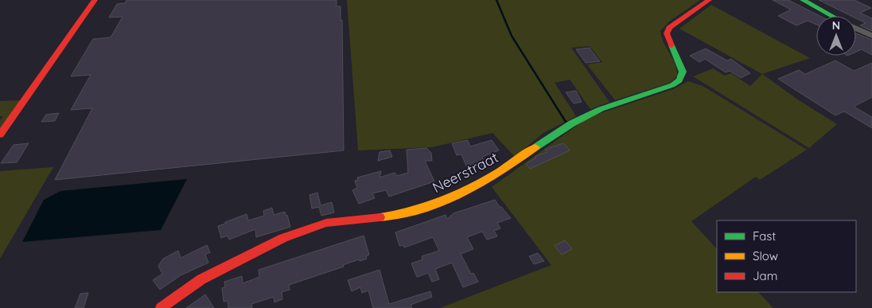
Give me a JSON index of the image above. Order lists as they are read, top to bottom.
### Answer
{
  "streets": {
    "street": ["Neerstraat"]
  },
  "legend": ["Fast", "Slow", "Jam"],
  "north": "top"
}
